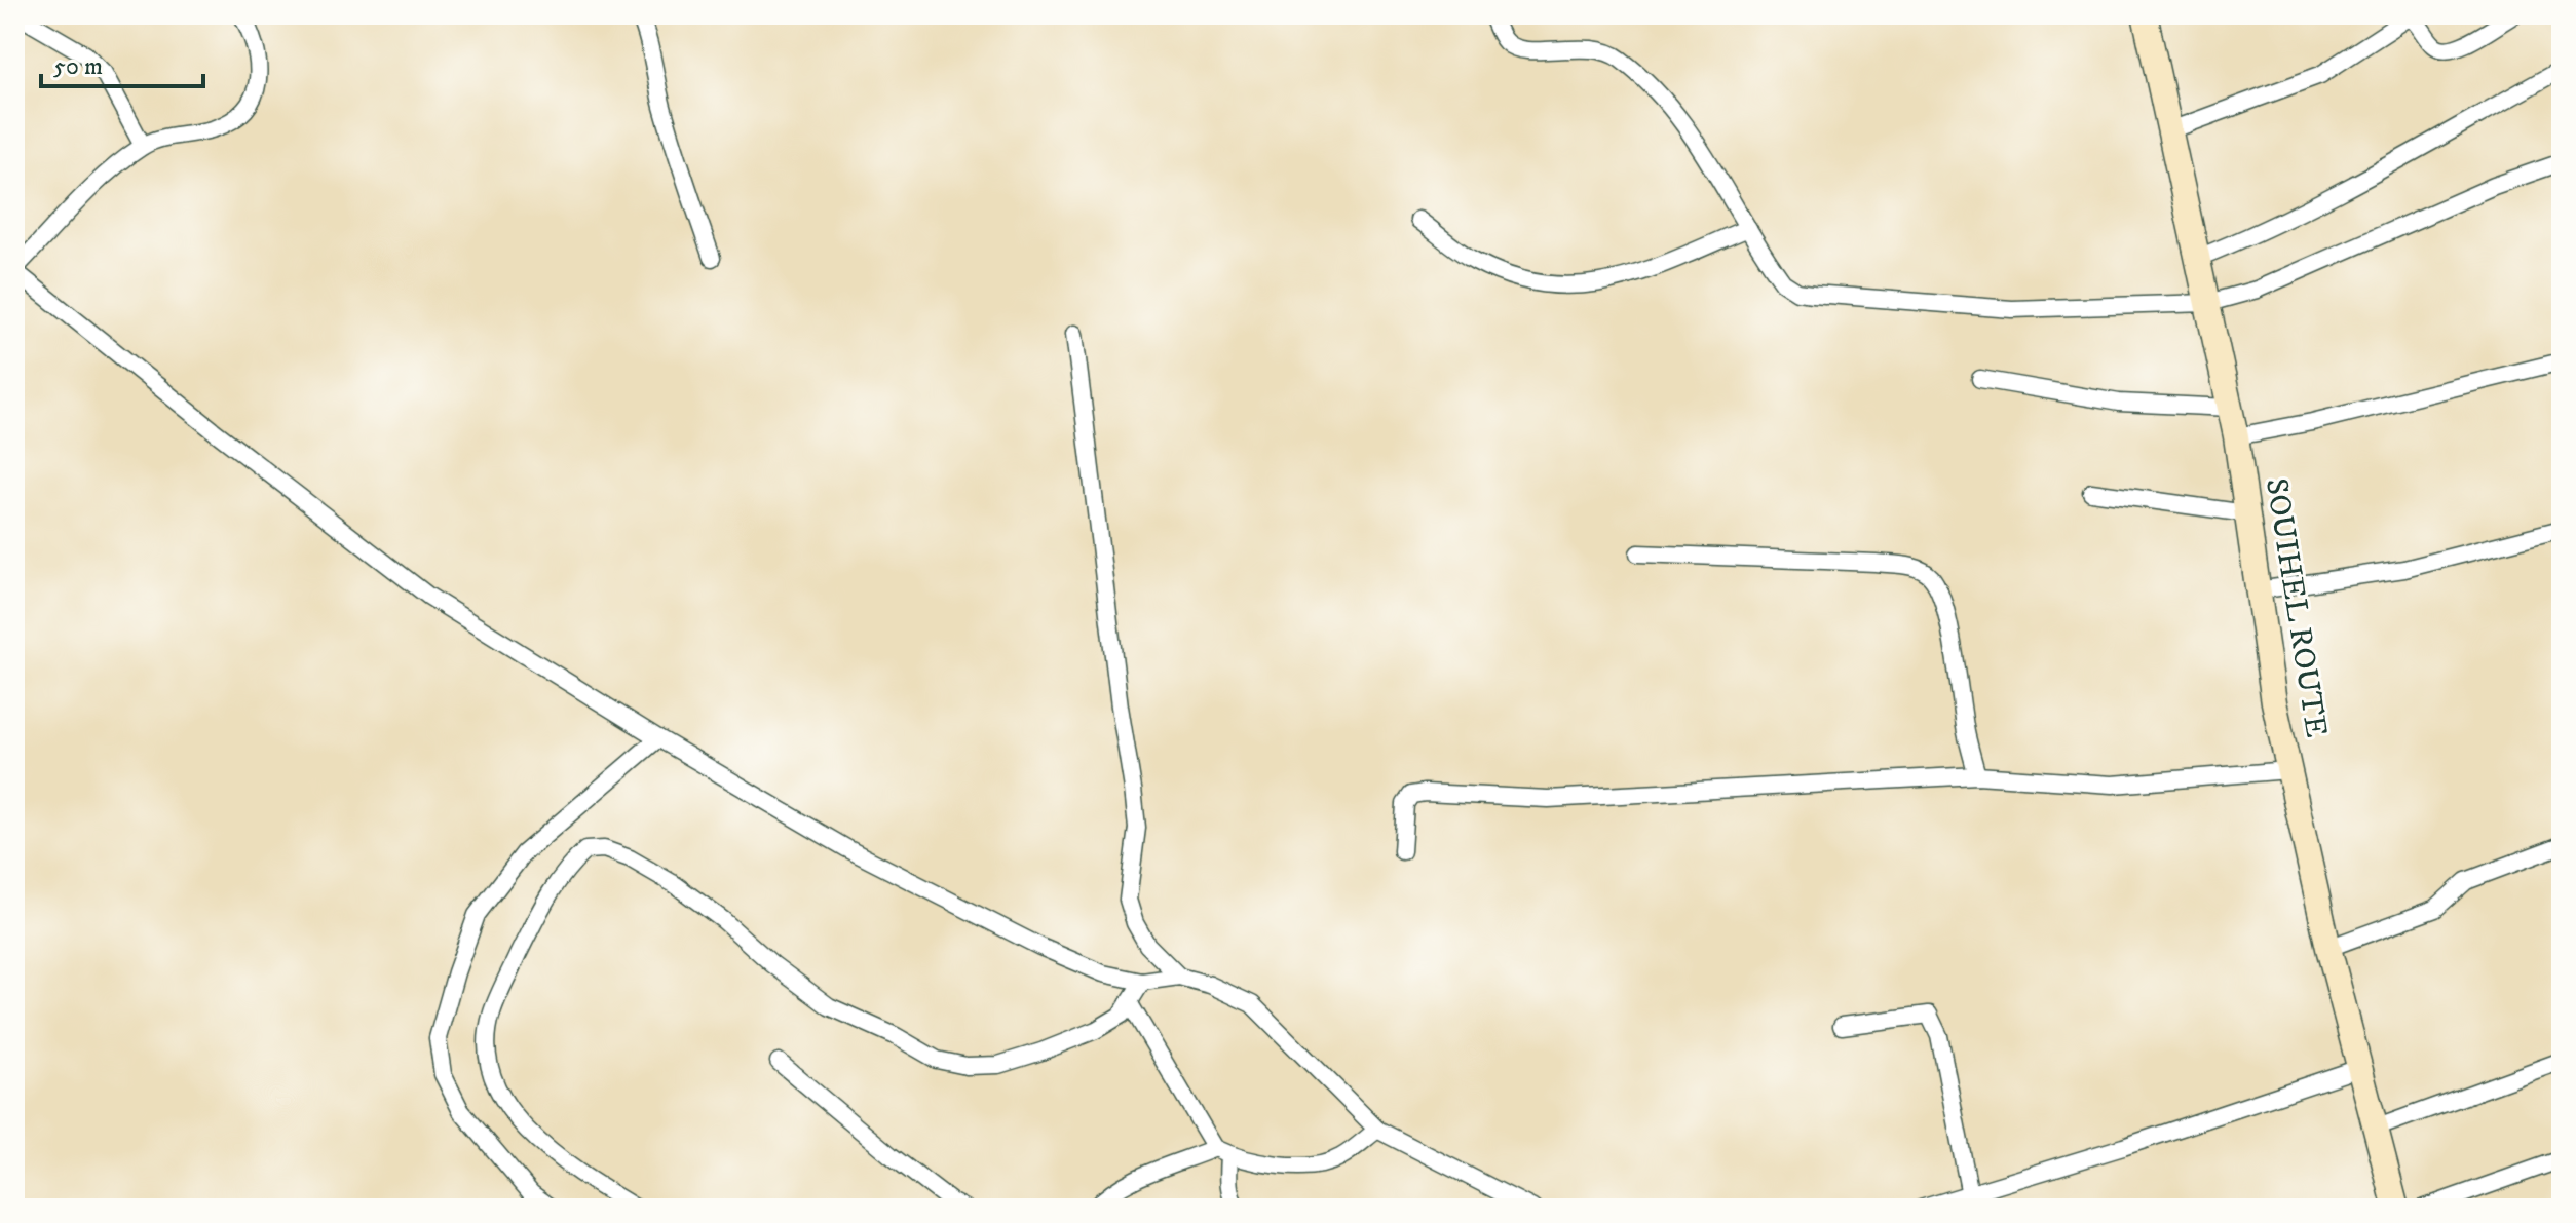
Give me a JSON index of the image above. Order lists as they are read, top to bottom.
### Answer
{
  "streets": {
    "main road": ["SOUIHEL ROUTE"]
  },
  "scale_bar": "50 m"
}
